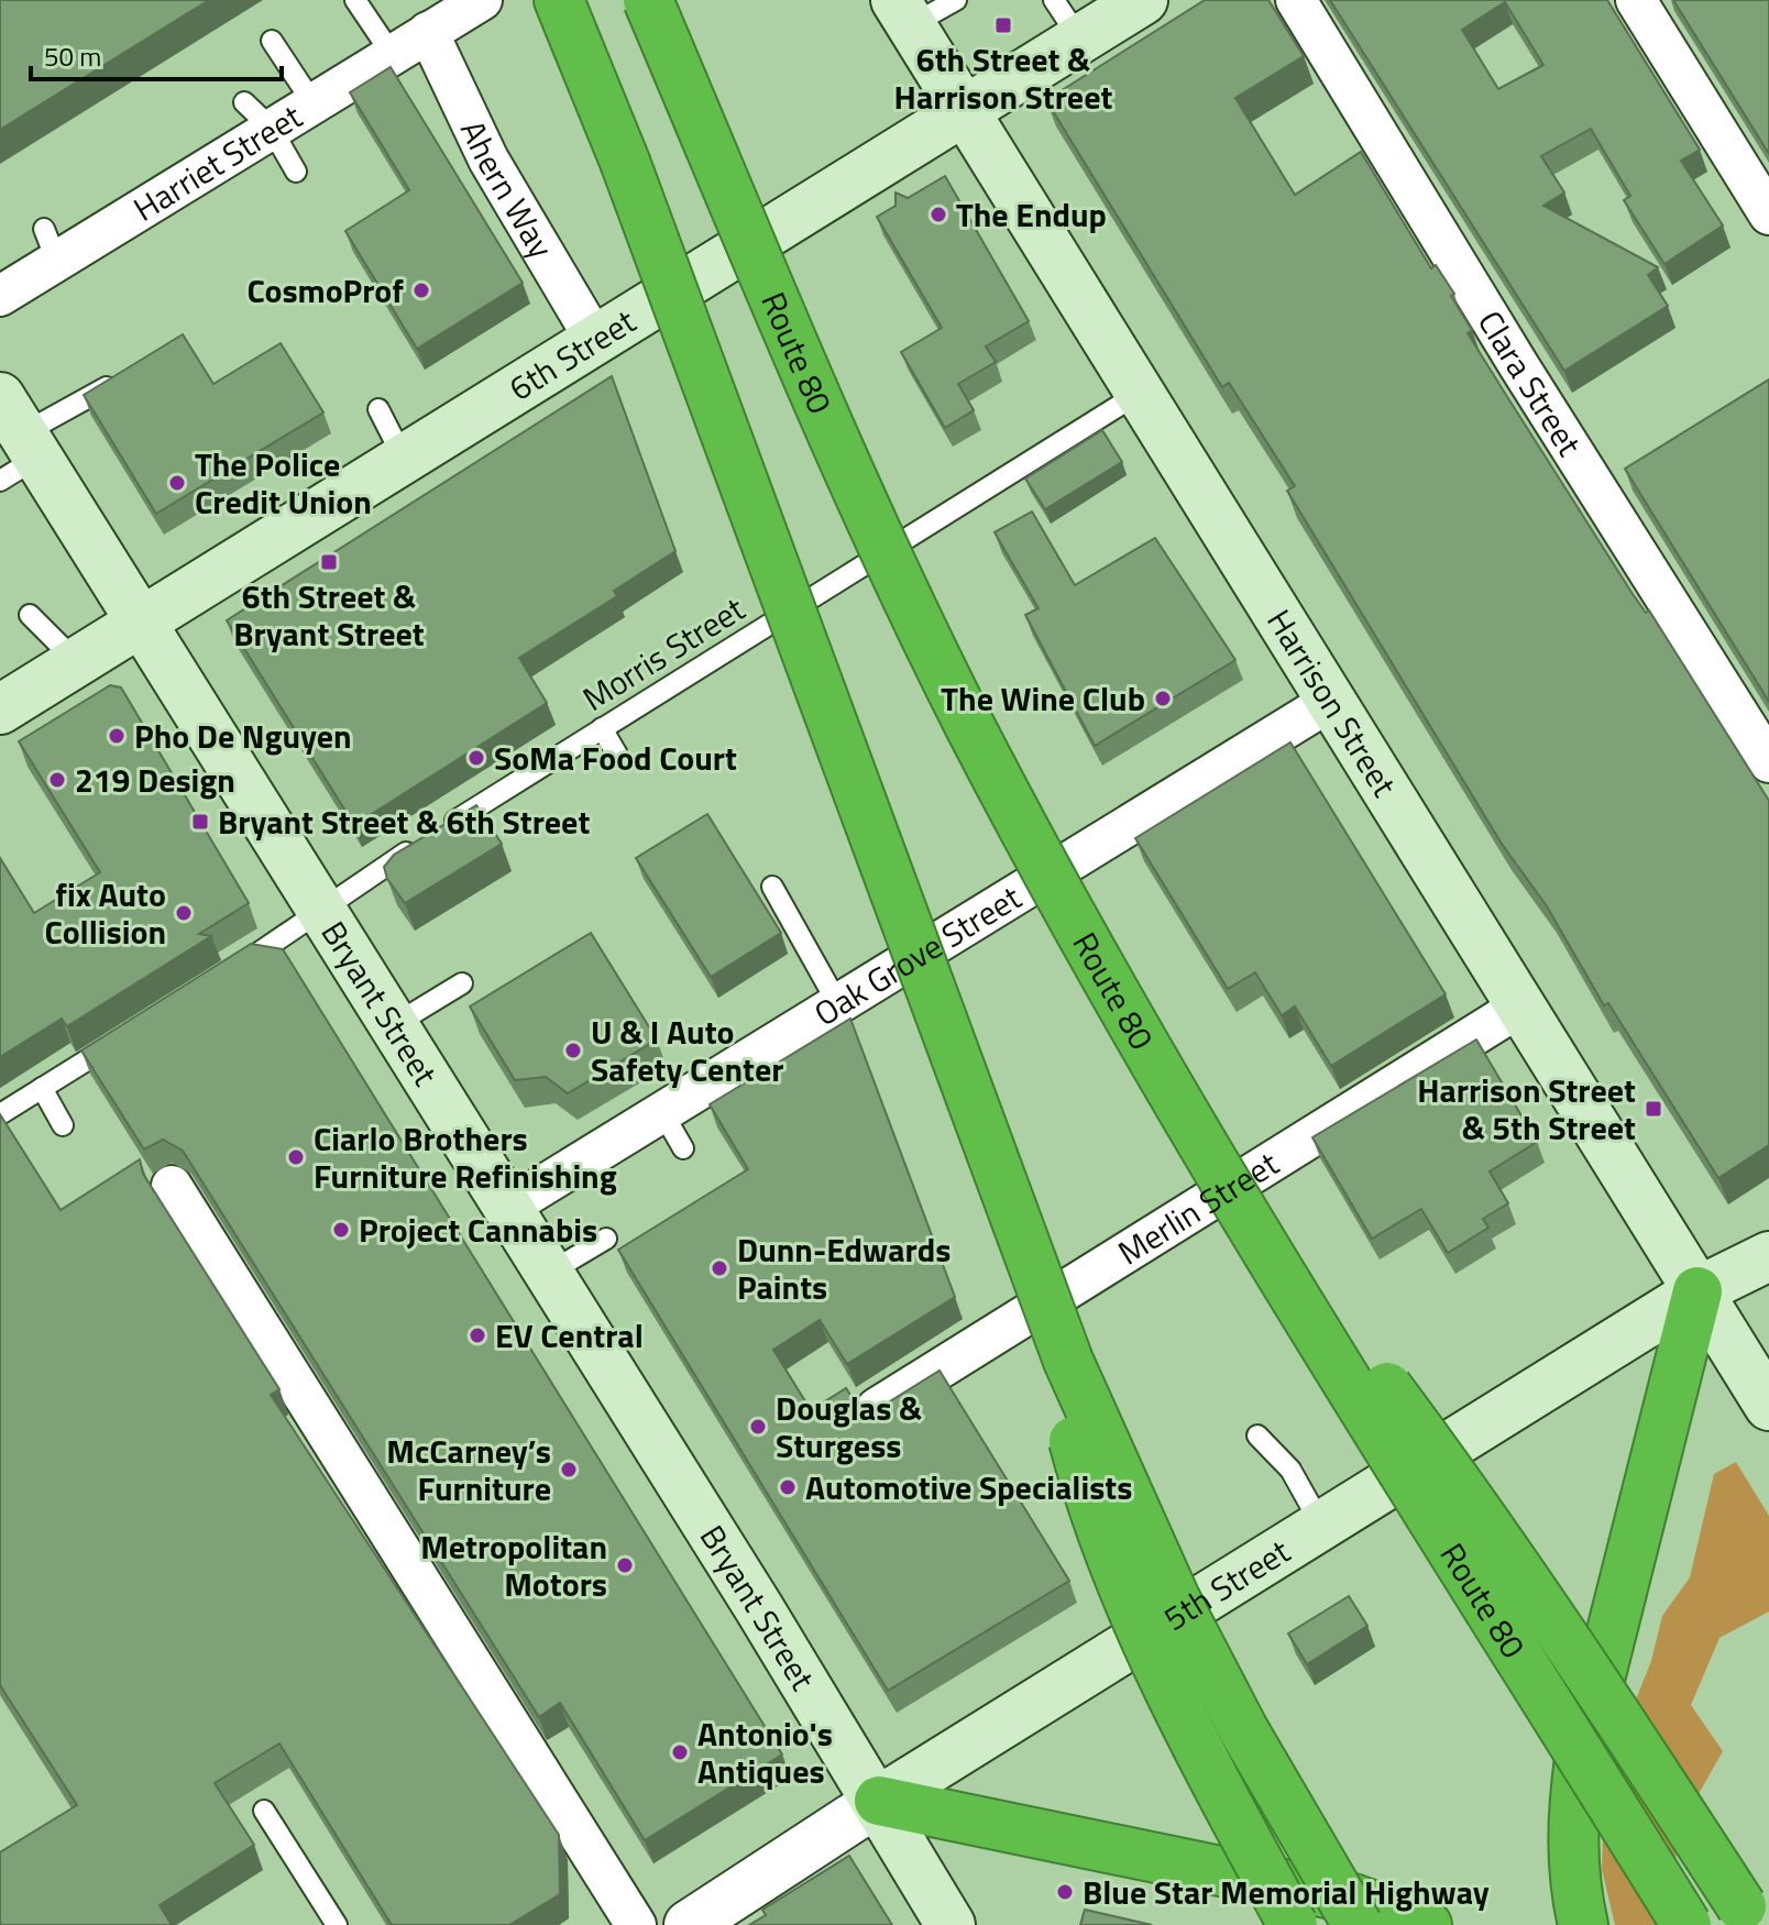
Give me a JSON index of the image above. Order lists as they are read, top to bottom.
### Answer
{
  "streets": {
    "highway": ["Route 80"],
    "main road": [
      "6th Street",
      "Harrison Street",
      "Bryant Street",
      "5th Street"
    ],
    "street": [
      "Harriet Street",
      "Ahern Way",
      "Clara Street",
      "Oak Grove Street",
      "Merlin Street"
    ],
    "lane": ["Morris Street"]
  },
  "crossings": [
    ["Harriet Street", "Ahern Way"],
    ["Ahern Way", "6th Street"],
    ["6th Street", "Harrison Street"],
    ["6th Street", "Bryant Street"],
    ["Morris Street", "Harrison Street"],
    ["Morris Street", "Bryant Street"],
    ["Harrison Street", "Oak Grove Street"],
    ["Harrison Street", "Merlin Street"],
    ["Harrison Street", "5th Street"],
    ["Oak Grove Street", "Bryant Street"],
    ["Bryant Street", "5th Street"]
  ],
  "places": {
    "transit": [
      "6th Street & Harrison Street",
      "6th Street & Bryant Street",
      "Bryant Street & 6th Street",
      "Harrison Street & 5th Street"
    ],
    "other": [
      "The Endup",
      "CosmoProf",
      "The Police Credit Union",
      "The Wine Club",
      "Pho De Nguyen",
      "SoMa Food Court",
      "219 Design",
      "fix Auto Collision",
      "U & I Auto Safety Center",
      "Ciarlo Brothers Furniture Refinishing",
      "Project Cannabis",
      "Dunn-Edwards Paints",
      "EV Central",
      "Douglas & Sturgess",
      "McCarney’s Furniture",
      "Automotive Specialists",
      "Metropolitan Motors",
      "Antonio's Antiques",
      "Blue Star Memorial Highway"
    ]
  },
  "scale_bar": "50 m"
}
